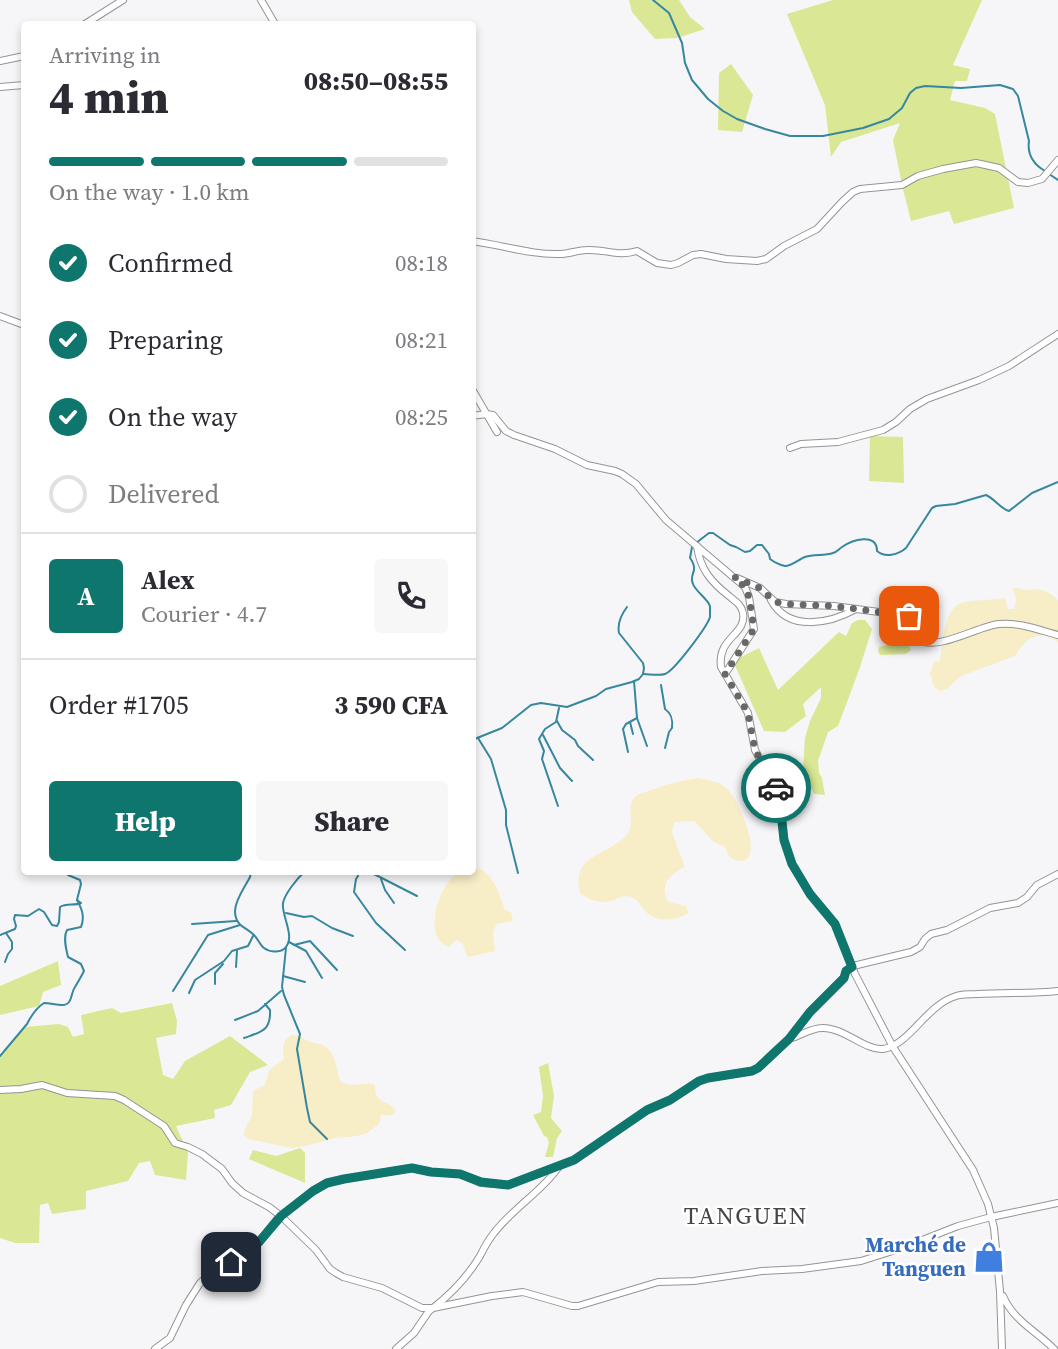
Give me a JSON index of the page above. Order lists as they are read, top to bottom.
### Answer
{
  "districts": ["TANGUEN"],
  "places": {
    "shop": ["Marché de Tanguen"]
  },
  "page": {
    "heading": ["4 min", "Arriving in", "08:50–08:55"],
    "panel": [
      "Alex",
      "Courier · 4.7",
      "Order #1705",
      "3 590 CFA"
    ],
    "bar": "On the way · 1.0 km",
    "list": [
      ["Confirmed", "08:18"],
      ["Preparing", "08:21"],
      ["On the way", "08:25"],
      "Delivered"
    ],
    "round": "A",
    "buttons": ["Help", "Share"]
  }
}
